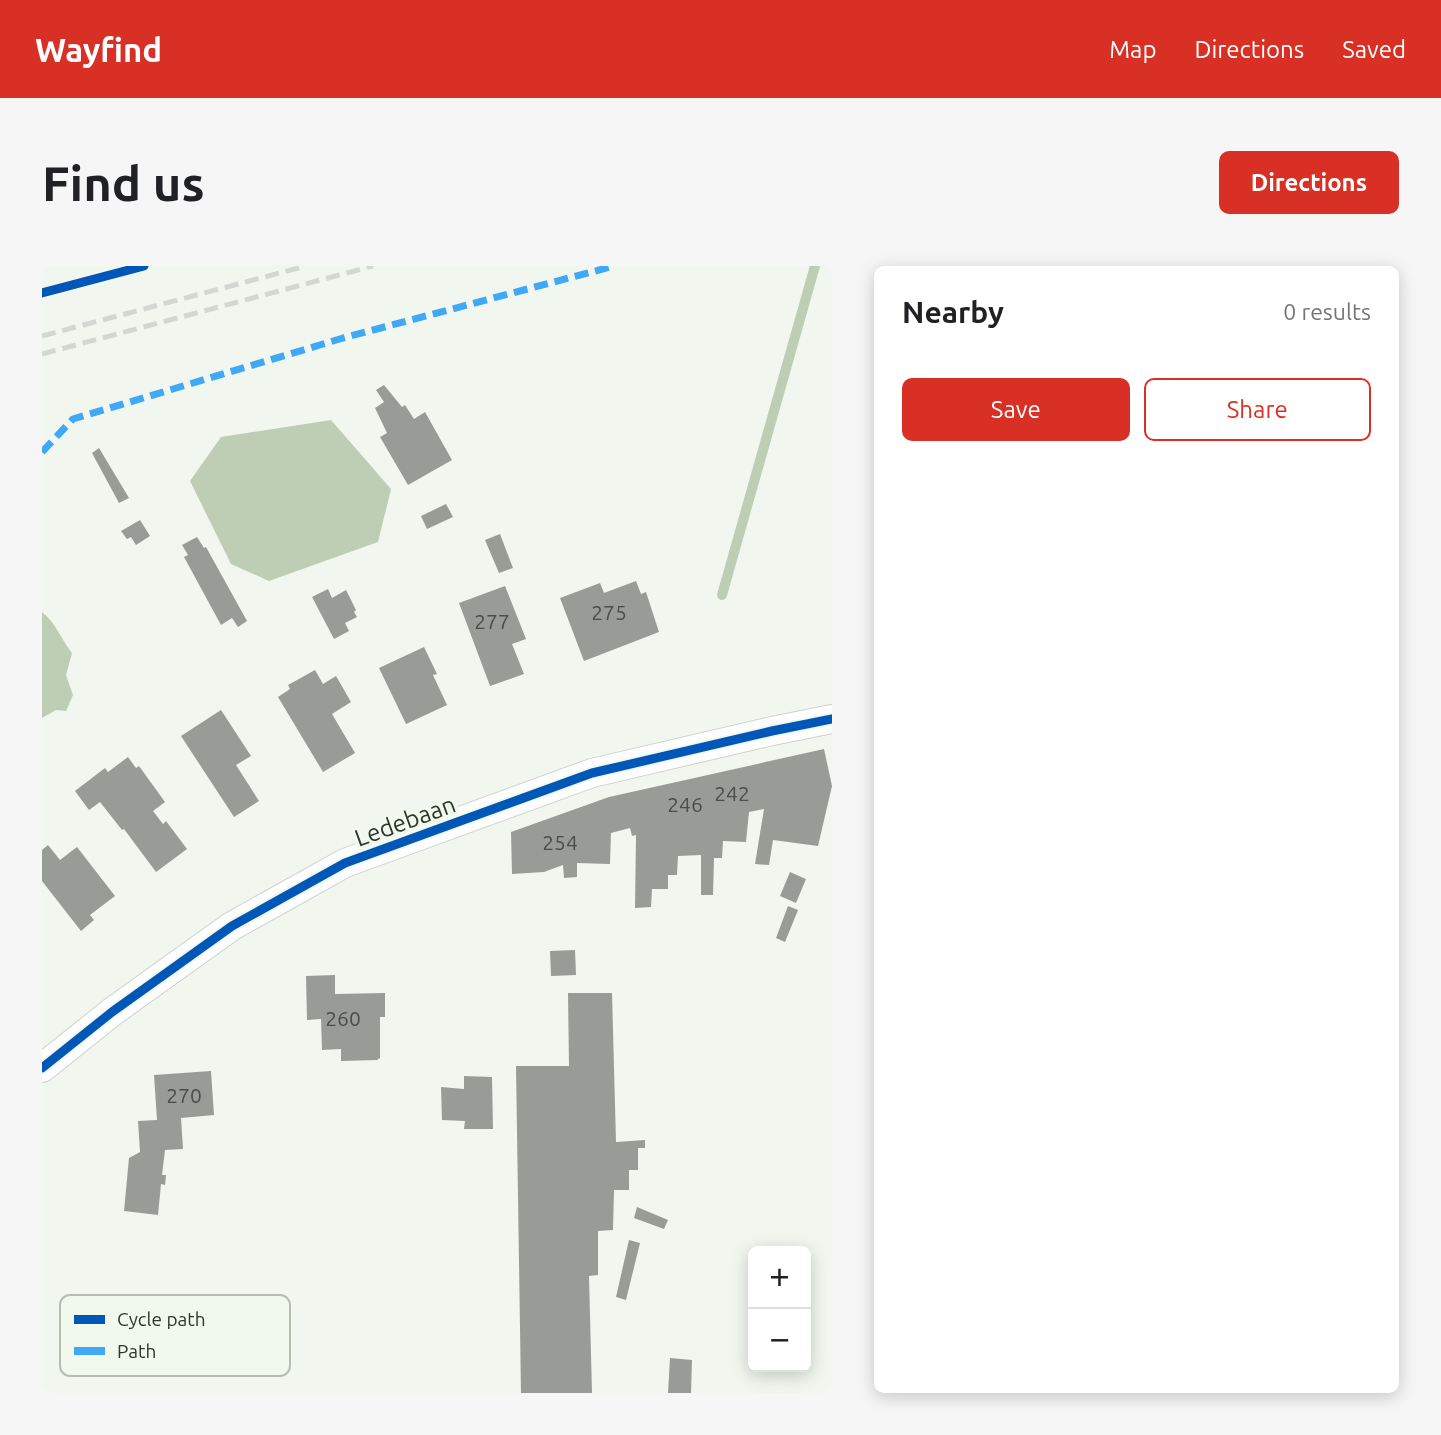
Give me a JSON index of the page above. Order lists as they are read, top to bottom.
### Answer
{
  "streets": {
    "street": ["Ledebaan"]
  },
  "house_numbers": [
    "275",
    "277",
    "242",
    "246",
    "254",
    "260",
    "270"
  ],
  "legend": ["Cycle path", "Path"],
  "page": {
    "header": "Wayfind",
    "nav": ["Map", "Directions", "Saved"],
    "buttons": [
      "Directions",
      ["Save", "Share"]
    ],
    "title": "Find us",
    "heading": ["Nearby", "0 results"],
    "map_buttons": ["+", "−"]
  }
}
